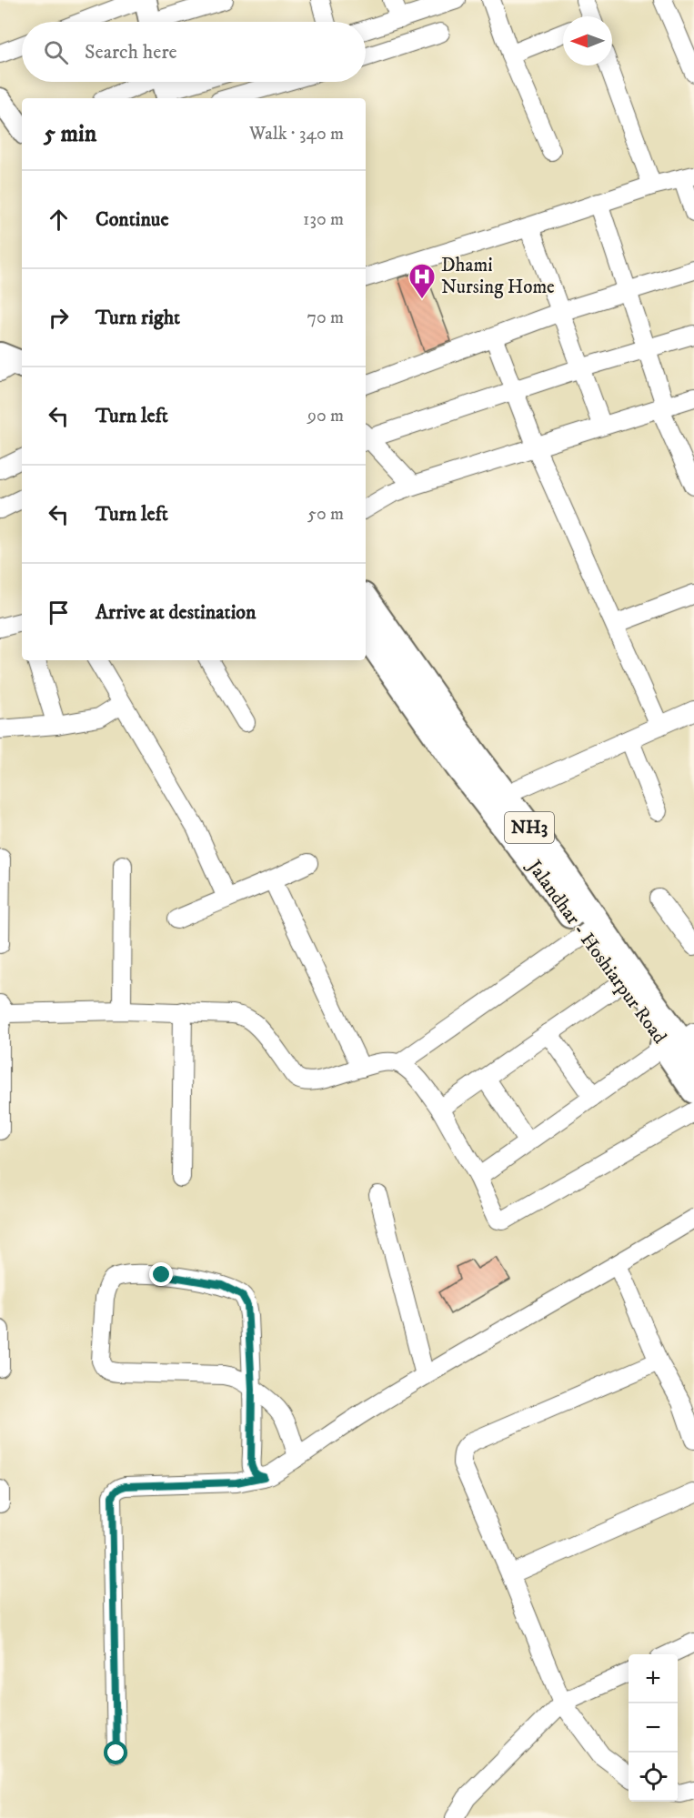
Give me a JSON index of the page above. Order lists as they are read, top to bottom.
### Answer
{
  "streets": {
    "highway": ["NH3", "Jalandhar - Hoshiarpur Road"]
  },
  "crossings": [
    ["NH3", "Jalandhar - Hoshiarpur Road"]
  ],
  "places": {
    "hospital": ["Dhami Nursing Home"]
  },
  "north": "left",
  "page": {
    "search": "Search here",
    "heading": ["5 min", "Walk · 340 m"],
    "list": [
      ["Continue", "130 m"],
      ["Turn right", "70 m"],
      ["Turn left", "90 m"],
      ["Turn left", "50 m"],
      "Arrive at destination"
    ],
    "map_buttons": ["+", "−"]
  }
}
